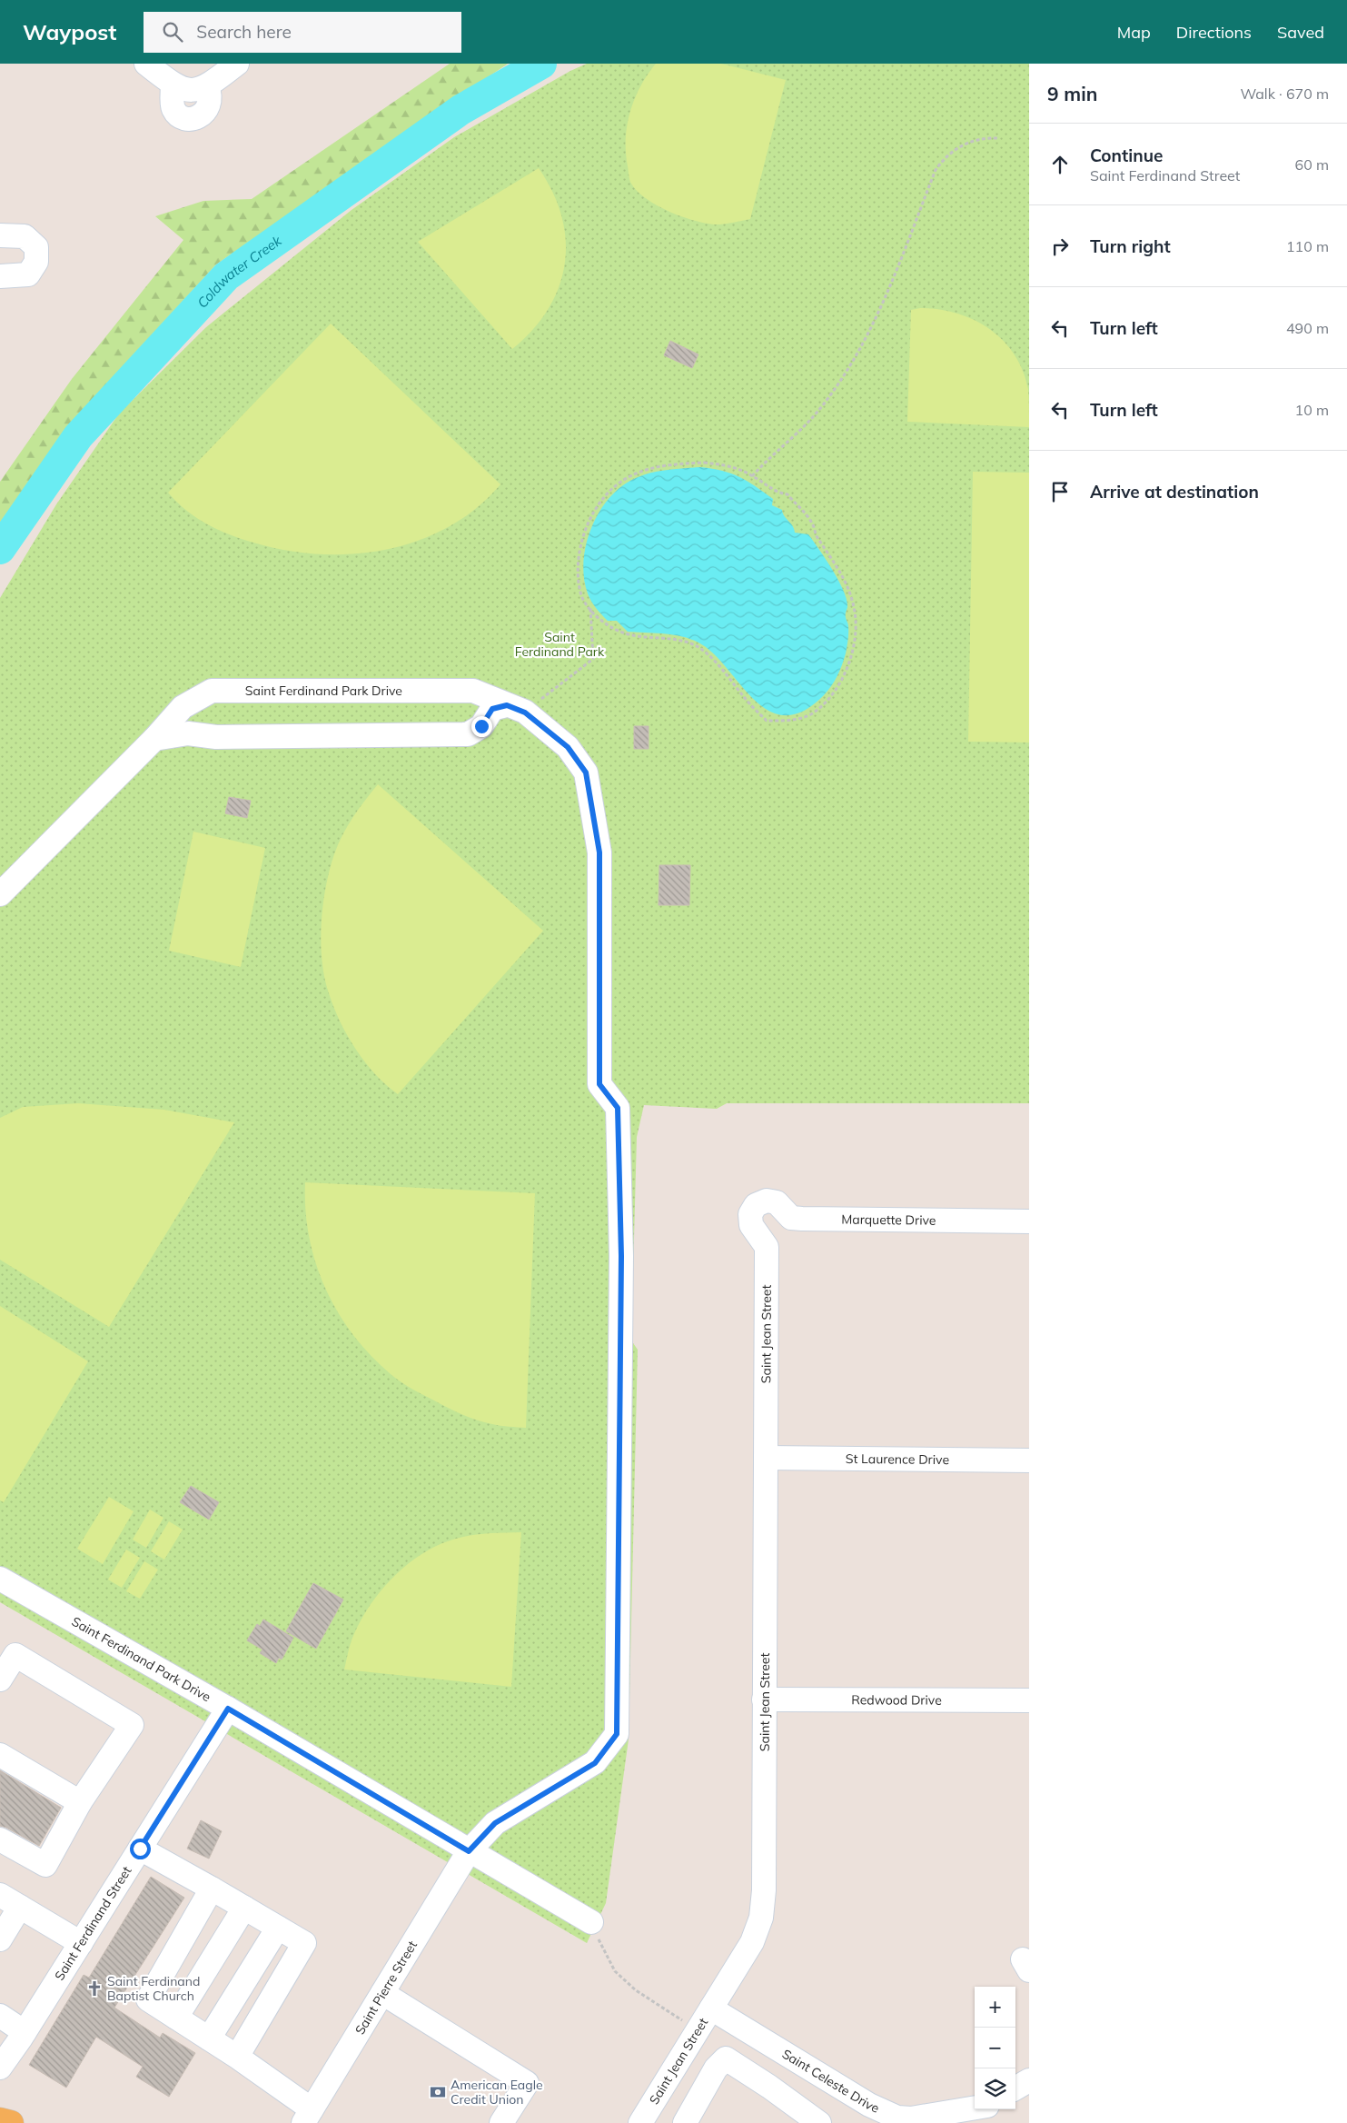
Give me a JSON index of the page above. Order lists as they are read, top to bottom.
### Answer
{
  "streets": {
    "street": [
      "Saint Ferdinand Park Drive",
      "Marquette Drive",
      "Saint Jean Street",
      "St Laurence Drive",
      "Redwood Drive",
      "Saint Ferdinand Street",
      "Saint Pierre Street",
      "Saint Celeste Drive"
    ]
  },
  "crossings": [
    ["Saint Ferdinand Park Drive", "Saint Ferdinand Street"],
    ["Saint Ferdinand Park Drive", "Saint Pierre Street"],
    ["Saint Jean Street", "St Laurence Drive"],
    ["Saint Jean Street", "Redwood Drive"],
    ["Saint Jean Street", "Saint Celeste Drive"]
  ],
  "water": ["Coldwater Creek"],
  "parks": ["Saint Ferdinand Park"],
  "places": {
    "church": ["Saint Ferdinand Baptist Church"],
    "bank": ["American Eagle Credit Union"]
  },
  "page": {
    "header": "Waypost",
    "search": "Search here",
    "nav": ["Map", "Directions", "Saved"],
    "heading": ["9 min", "Walk · 670 m"],
    "list": [
      ["Continue", "Saint Ferdinand Street", "60 m"],
      ["Turn right", "110 m"],
      ["Turn left", "490 m"],
      ["Turn left", "10 m"],
      "Arrive at destination"
    ],
    "map_buttons": ["+", "−"]
  }
}
